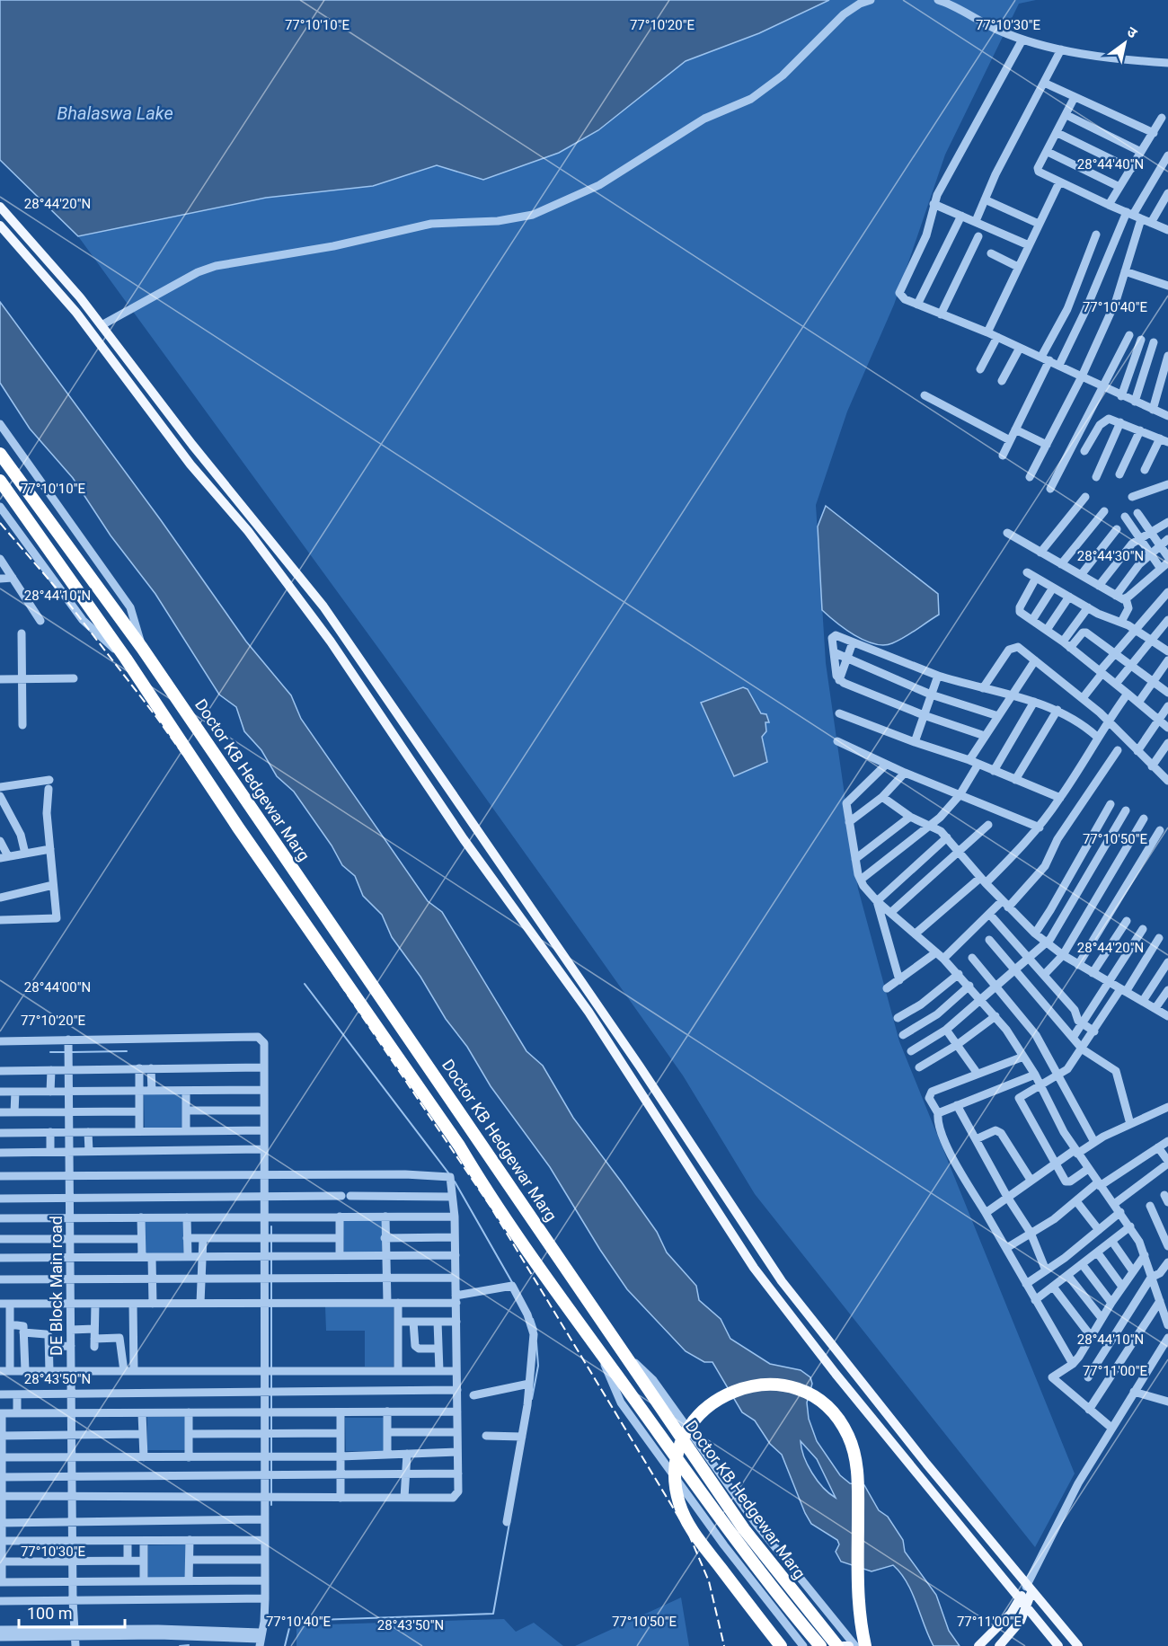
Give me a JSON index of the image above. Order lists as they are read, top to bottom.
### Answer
{
  "streets": {
    "highway": ["Doctor KB Hedgewar Marg"],
    "street": ["DE Block Main road"]
  },
  "water": ["Bhalaswa Lake"],
  "scale_bar": "100 m",
  "north": "top right",
  "coordinates": [
    "77°10'10\"E",
    "77°10'20\"E",
    "77°10'30\"E",
    "28°44'40\"N",
    "28°44'20\"N",
    "77°10'40\"E",
    "28°44'30\"N",
    "28°44'10\"N",
    "77°10'50\"E",
    "28°44'00\"N",
    "77°11'00\"E",
    "28°43'50\"N"
  ]
}
